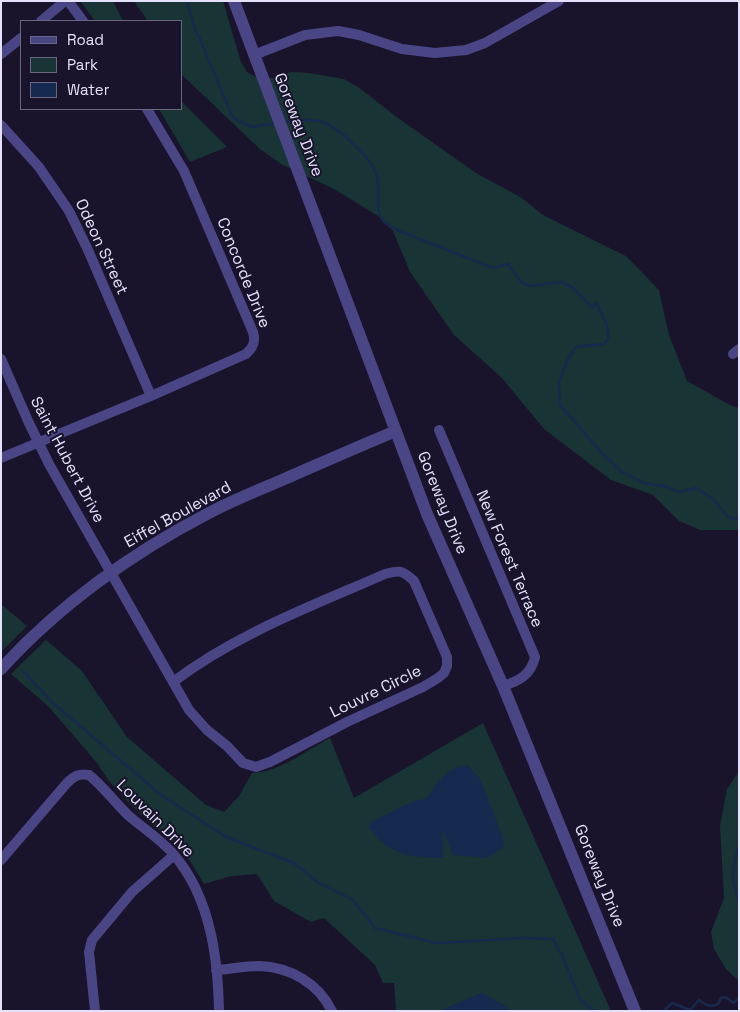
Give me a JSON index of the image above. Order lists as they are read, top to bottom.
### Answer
{
  "streets": {
    "street": [
      "Goreway Drive",
      "Odeon Street",
      "Concorde Drive",
      "Saint Hubert Drive",
      "Eiffel Boulevard",
      "New Forest Terrace",
      "Louvre Circle",
      "Louvain Drive"
    ]
  },
  "crossings": [
    ["Goreway Drive", "Eiffel Boulevard"],
    ["Goreway Drive", "New Forest Terrace"],
    ["Odeon Street", "Concorde Drive"],
    ["Concorde Drive", "Saint Hubert Drive"],
    ["Saint Hubert Drive", "Eiffel Boulevard"],
    ["Saint Hubert Drive", "Louvre Circle"],
    ["Eiffel Boulevard", "Louvre Circle"]
  ],
  "legend": ["Road", "Park", "Water"]
}
